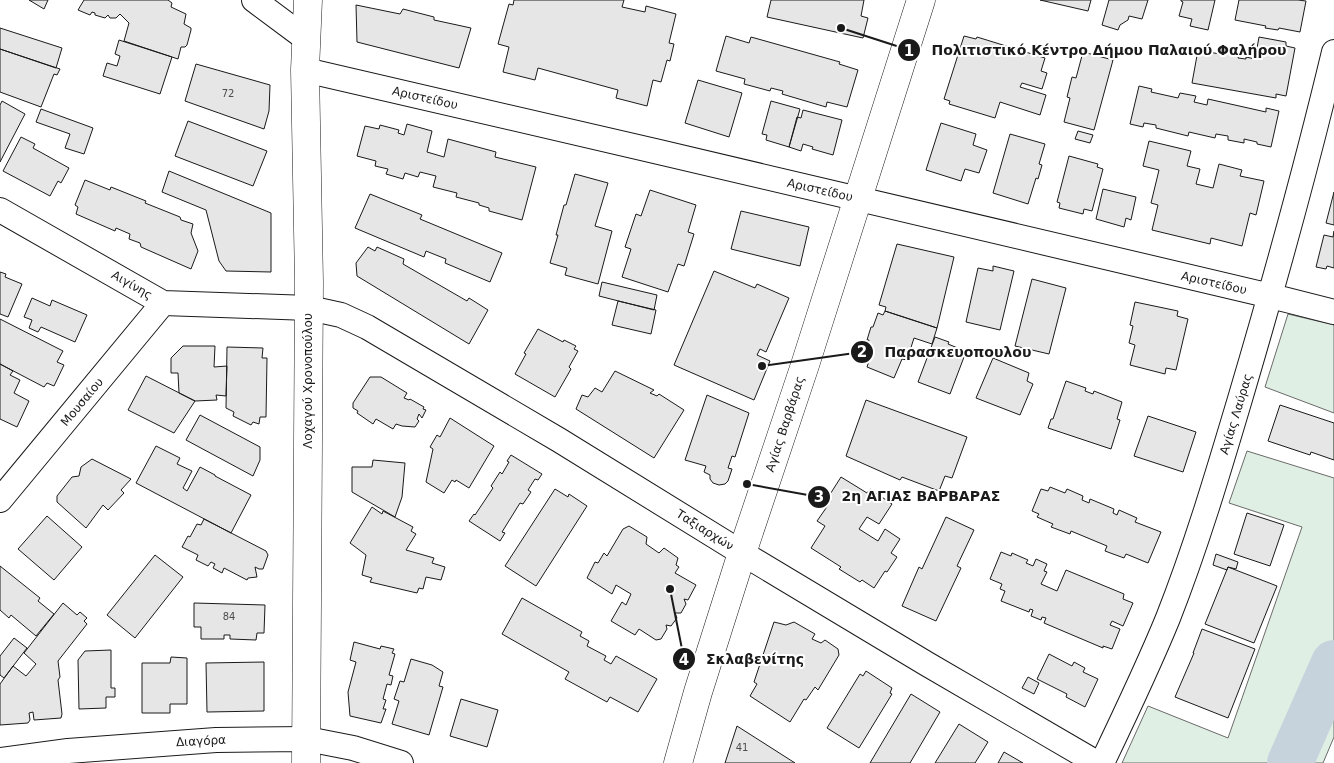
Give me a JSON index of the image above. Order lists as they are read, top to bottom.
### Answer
{
  "streets": {
    "street": [
      "Αριστείδου",
      "Αιγίνης",
      "Λοχαγού Χρονοπούλου",
      "Μουσαίου",
      "Αγίας Λαύρας",
      "Αγίας Βαρβάρας",
      "Ταξιαρχών",
      "Διαγόρα"
    ]
  },
  "crossings": [
    ["Αριστείδου", "Λοχαγού Χρονοπούλου"],
    ["Αριστείδου", "Αγίας Λαύρας"],
    ["Αριστείδου", "Αγίας Βαρβάρας"],
    ["Αιγίνης", "Λοχαγού Χρονοπούλου"],
    ["Αιγίνης", "Μουσαίου"],
    ["Αιγίνης", "Ταξιαρχών"],
    ["Λοχαγού Χρονοπούλου", "Ταξιαρχών"],
    ["Λοχαγού Χρονοπούλου", "Διαγόρα"],
    ["Αγίας Βαρβάρας", "Ταξιαρχών"]
  ],
  "places": [
    "Πολιτιστικό Κέντρο Δήμου Παλαιού Φαλήρου",
    "Παρασκευοπουλου",
    "2η ΑΓΙΑΣ ΒΑΡΒΑΡΑΣ",
    "Σκλαβενίτης"
  ],
  "house_numbers": ["72", "84", "41"]
}
